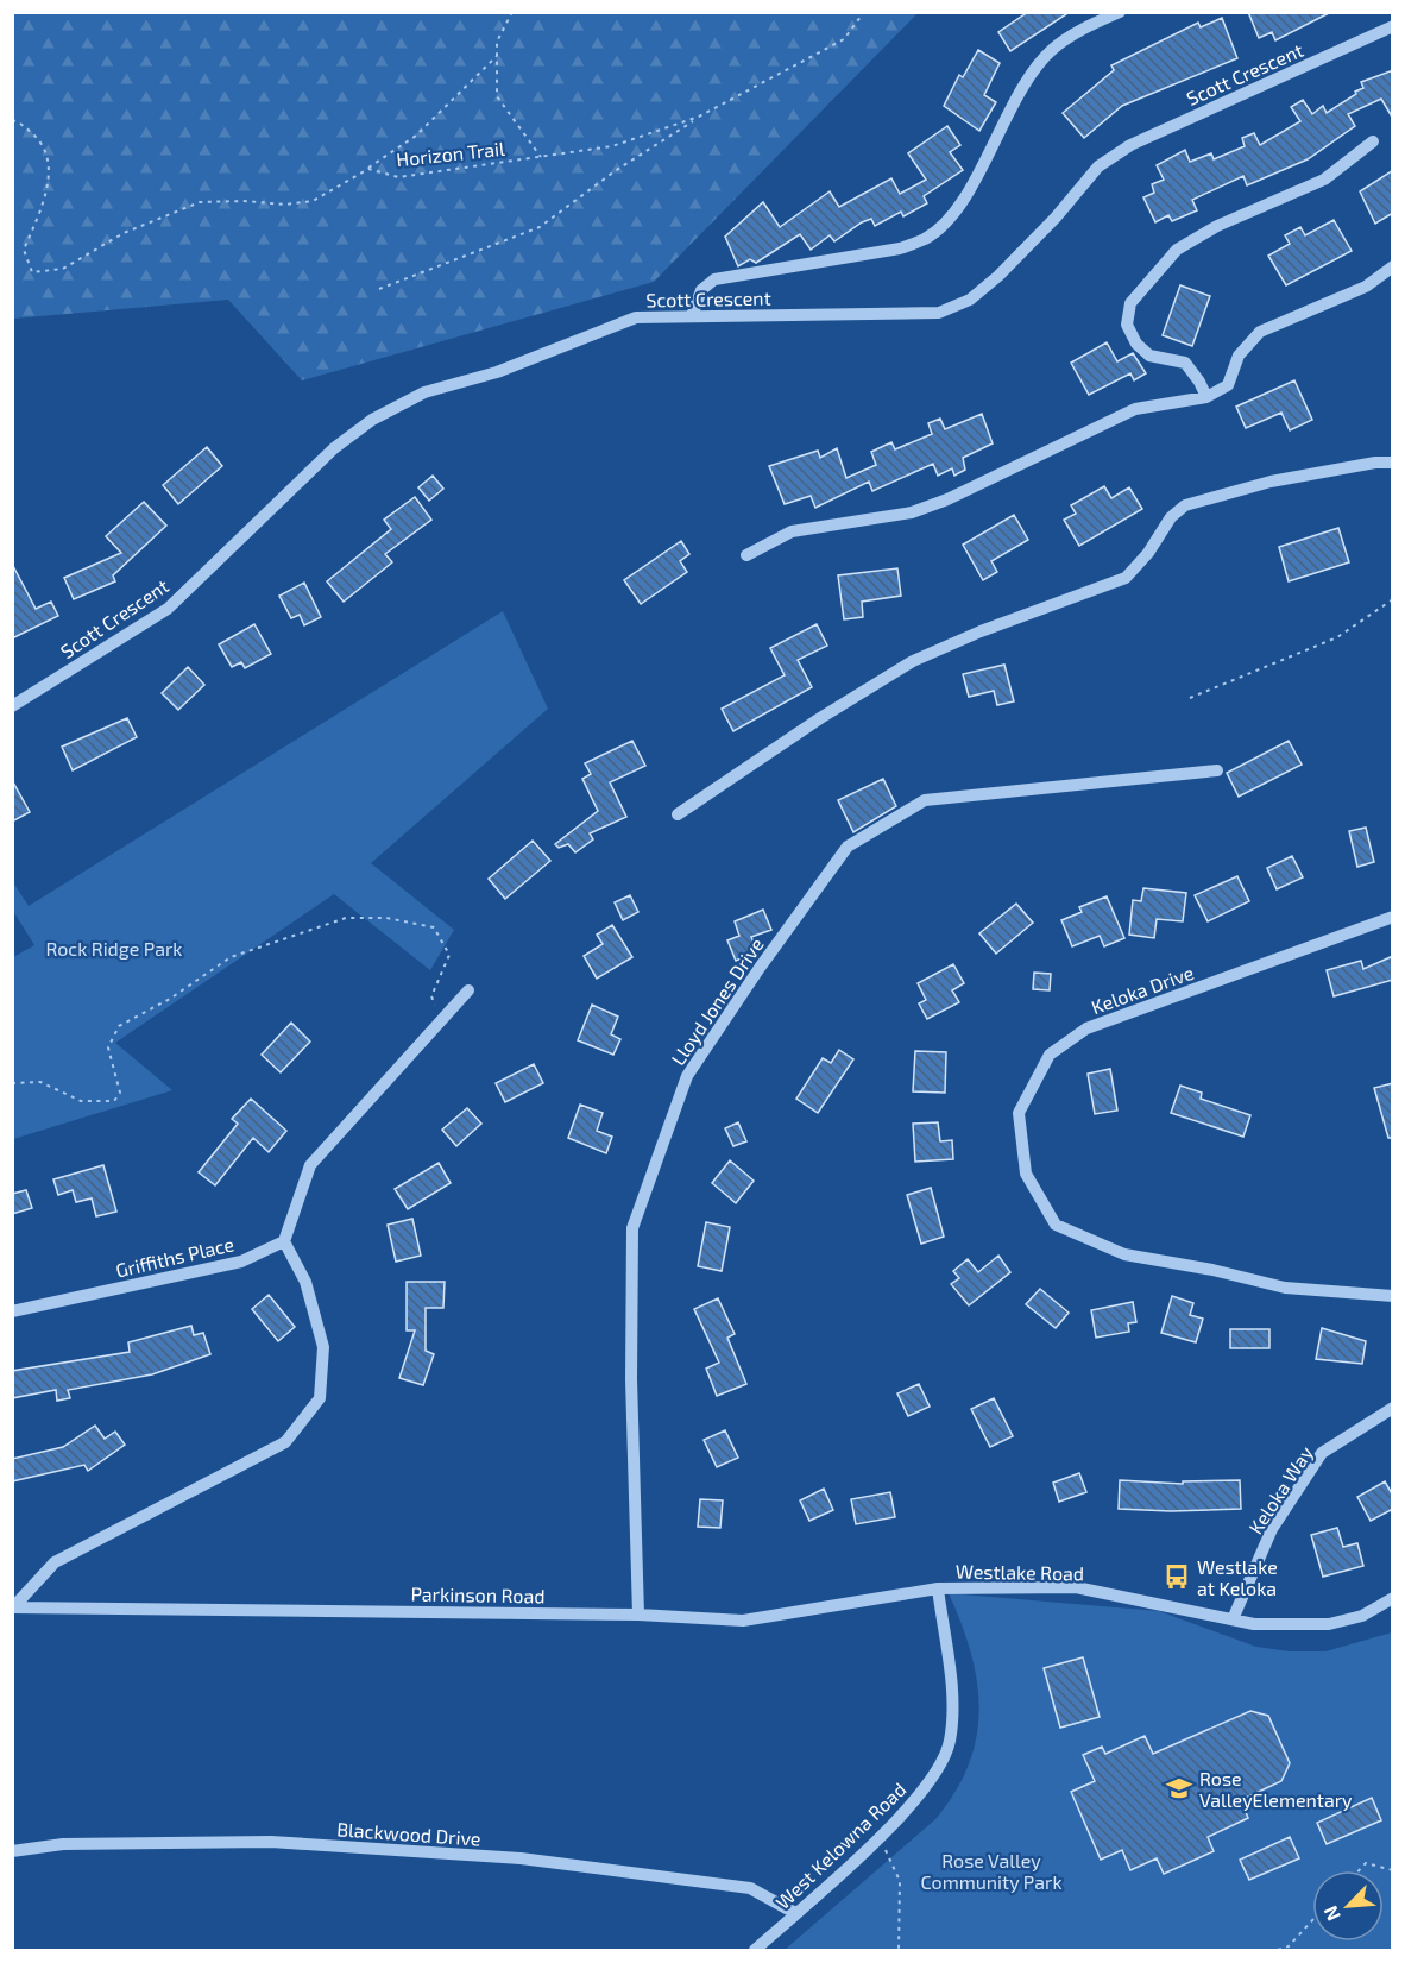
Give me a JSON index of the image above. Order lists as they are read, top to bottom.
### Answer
{
  "streets": {
    "street": [
      "Scott Crescent",
      "Keloka Drive",
      "Lloyd Jones Drive",
      "Griffiths Place",
      "Keloka Way",
      "Westlake Road",
      "Parkinson Road",
      "Blackwood Drive",
      "West Kelowna Road"
    ],
    "path": ["Horizon Trail"]
  },
  "crossings": [
    ["Lloyd Jones Drive", "Parkinson Road"],
    ["Griffiths Place", "Parkinson Road"],
    ["Keloka Way", "Westlake Road"],
    ["Westlake Road", "Parkinson Road"],
    ["Westlake Road", "West Kelowna Road"],
    ["Parkinson Road", "West Kelowna Road"],
    ["Blackwood Drive", "West Kelowna Road"]
  ],
  "parks": ["Rock Ridge Park", "Rose Valley Community Park"],
  "places": {
    "bus stop": ["Westlake at Keloka"],
    "school or university": ["Rose ValleyElementary"]
  },
  "north": "bottom left"
}
